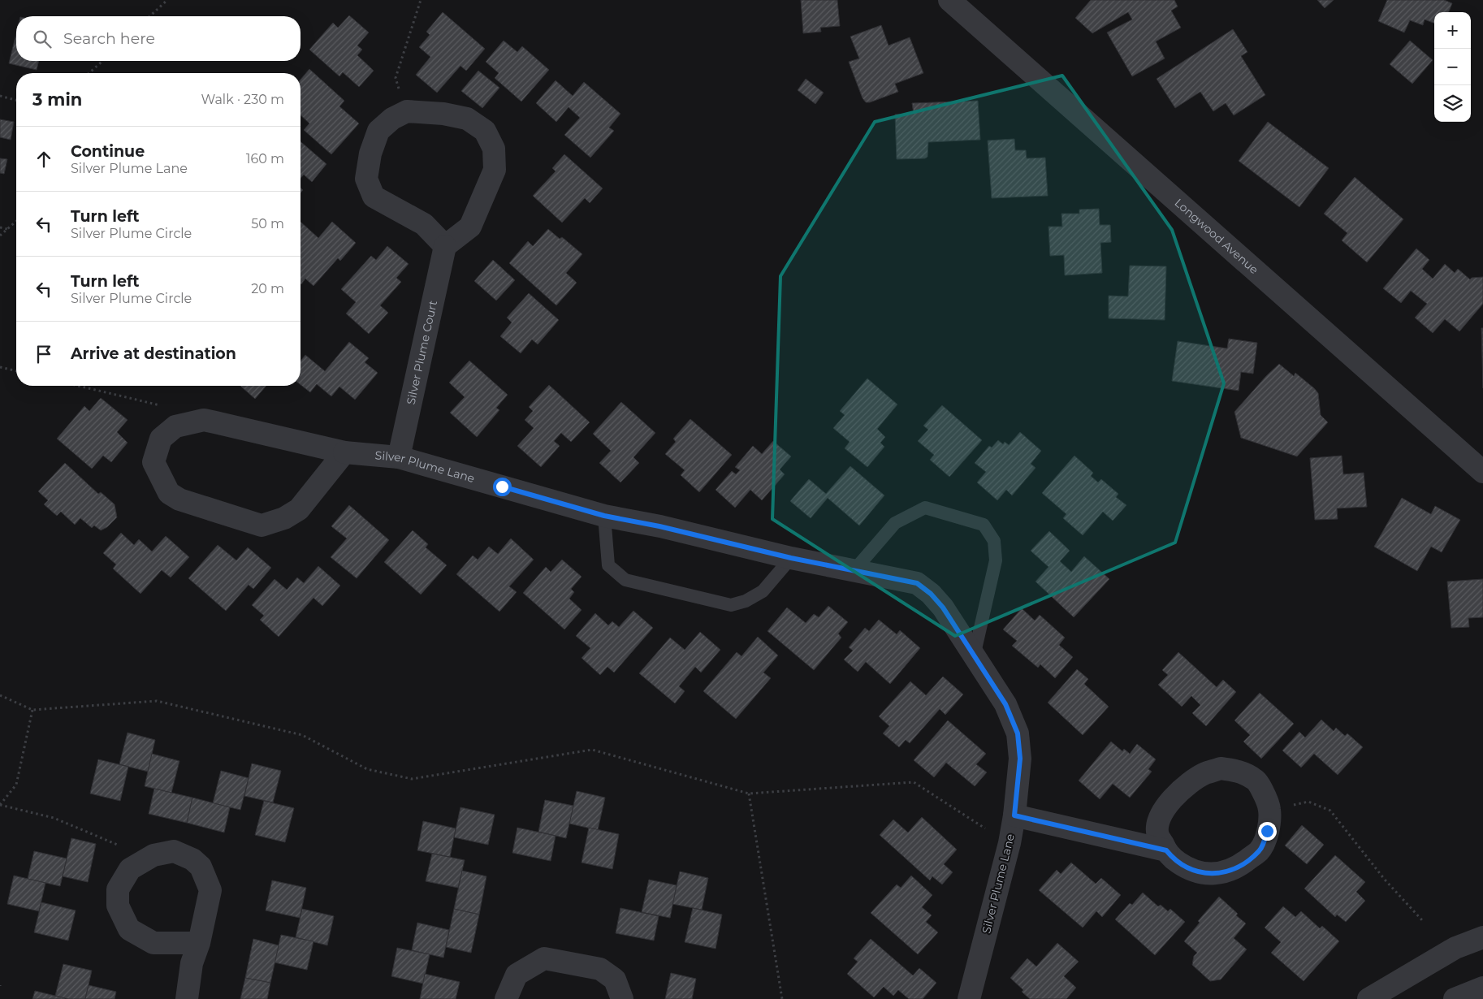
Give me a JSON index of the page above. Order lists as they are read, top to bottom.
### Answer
{
  "streets": {
    "street": ["Longwood Avenue", "Silver Plume Court", "Silver Plume Lane"]
  },
  "crossings": [
    ["Silver Plume Court", "Silver Plume Lane"]
  ],
  "page": {
    "map_buttons": ["+", "−"],
    "search": "Search here",
    "heading": ["3 min", "Walk · 230 m"],
    "list": [
      ["Continue", "Silver Plume Lane", "160 m"],
      ["Turn left", "Silver Plume Circle", "50 m"],
      ["Turn left", "Silver Plume Circle", "20 m"],
      "Arrive at destination"
    ]
  }
}
